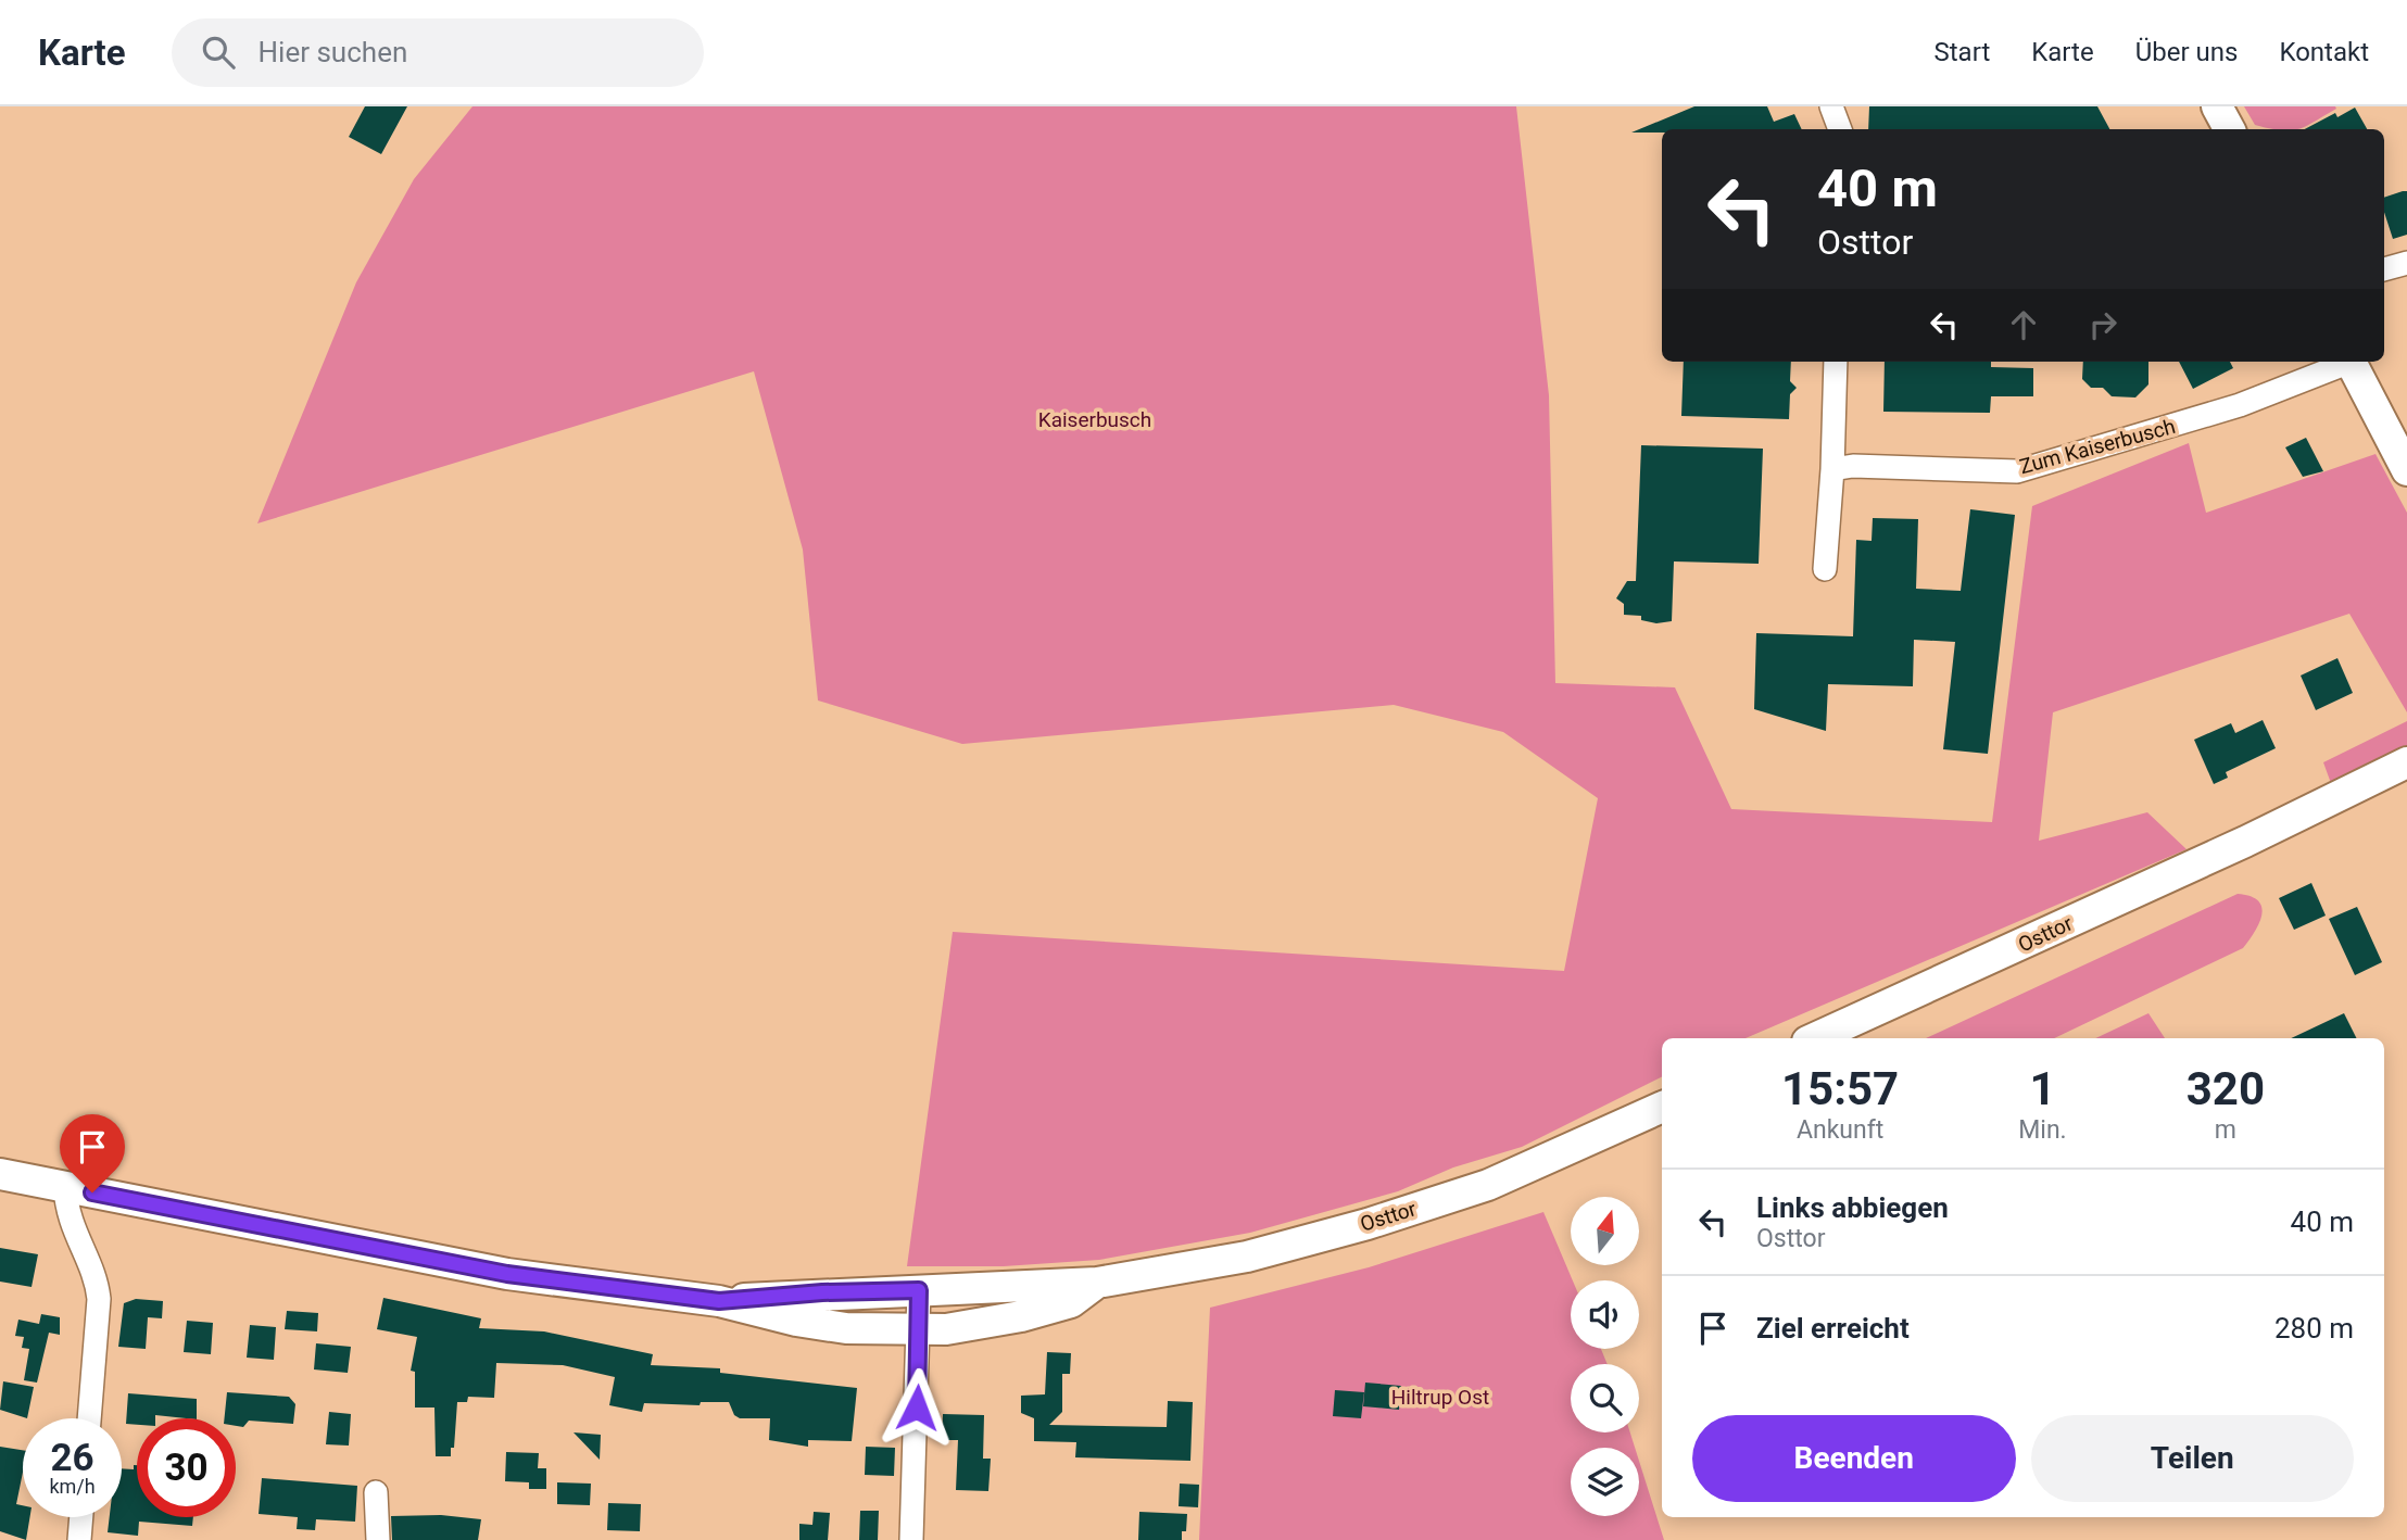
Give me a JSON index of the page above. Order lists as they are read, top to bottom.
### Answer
{
  "streets": {
    "main road": ["Osttor"],
    "street": ["Zum Kaiserbusch"]
  },
  "parks": ["Kaiserbusch", "Hiltrup Ost"],
  "north": "top",
  "page": {
    "header": "Karte",
    "search": "Hier suchen",
    "nav": [
      "Start",
      "Karte",
      "Über uns",
      "Kontakt"
    ],
    "turn": ["40 m", "Osttor"],
    "eta": [
      "15:57",
      "Ankunft",
      "1",
      "Min.",
      "320",
      "m"
    ],
    "list": [
      {
        "name": "Links abbiegen",
        "note": "Osttor",
        "value": "40 m"
      },
      {
        "name": "Ziel erreicht",
        "value": "280 m"
      }
    ],
    "buttons": ["Beenden", "Teilen"],
    "speed": "26 km/h",
    "limit": "30"
  }
}
